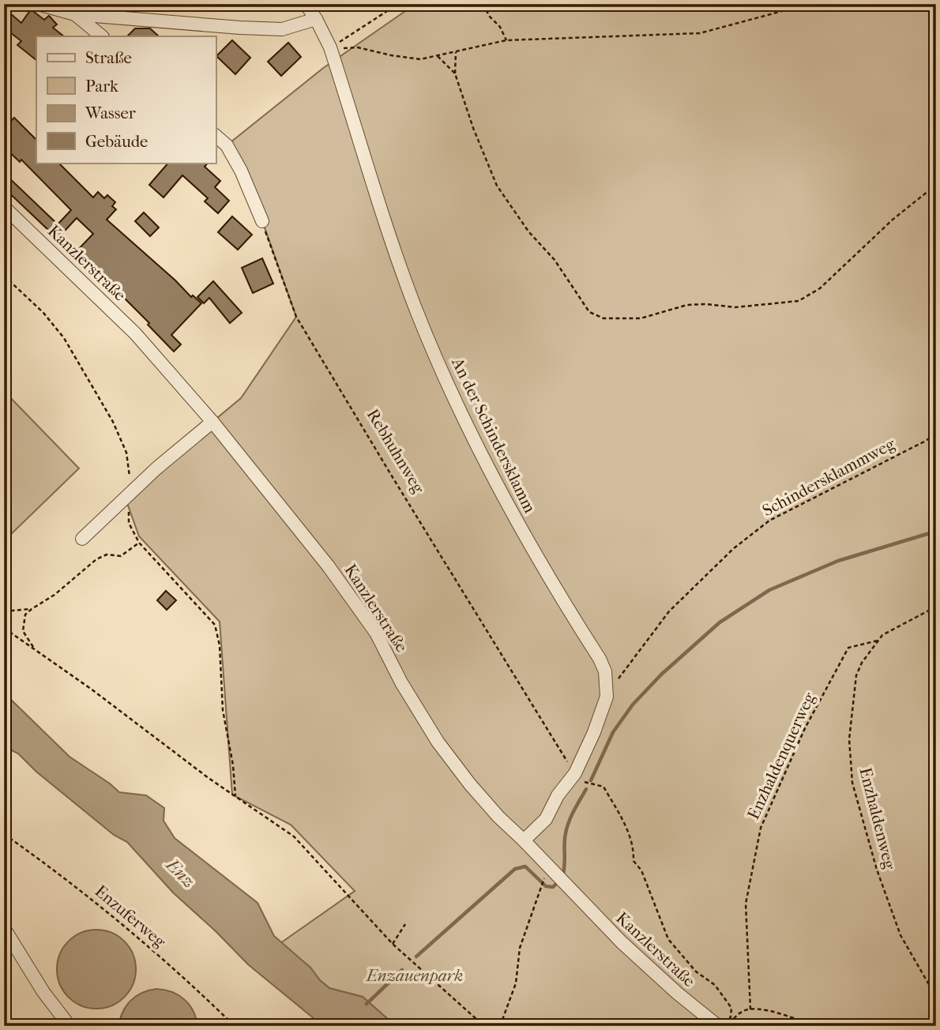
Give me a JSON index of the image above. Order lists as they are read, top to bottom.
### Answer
{
  "streets": {
    "street": ["Kanzlerstraße", "An der Schindersklamm"],
    "path": [
      "Rebhuhnweg",
      "Schindersklammweg",
      "Enzhaldenquerweg",
      "Enzhaldenweg",
      "Enzuferweg"
    ]
  },
  "crossings": [
    ["Kanzlerstraße", "An der Schindersklamm"],
    ["An der Schindersklamm", "Rebhuhnweg"],
    ["An der Schindersklamm", "Schindersklammweg"],
    ["Enzhaldenquerweg", "Enzhaldenweg"]
  ],
  "water": ["Enz"],
  "parks": ["Enzauenpark"],
  "legend": [
    "Straße",
    "Park",
    "Wasser",
    "Gebäude"
  ]
}
